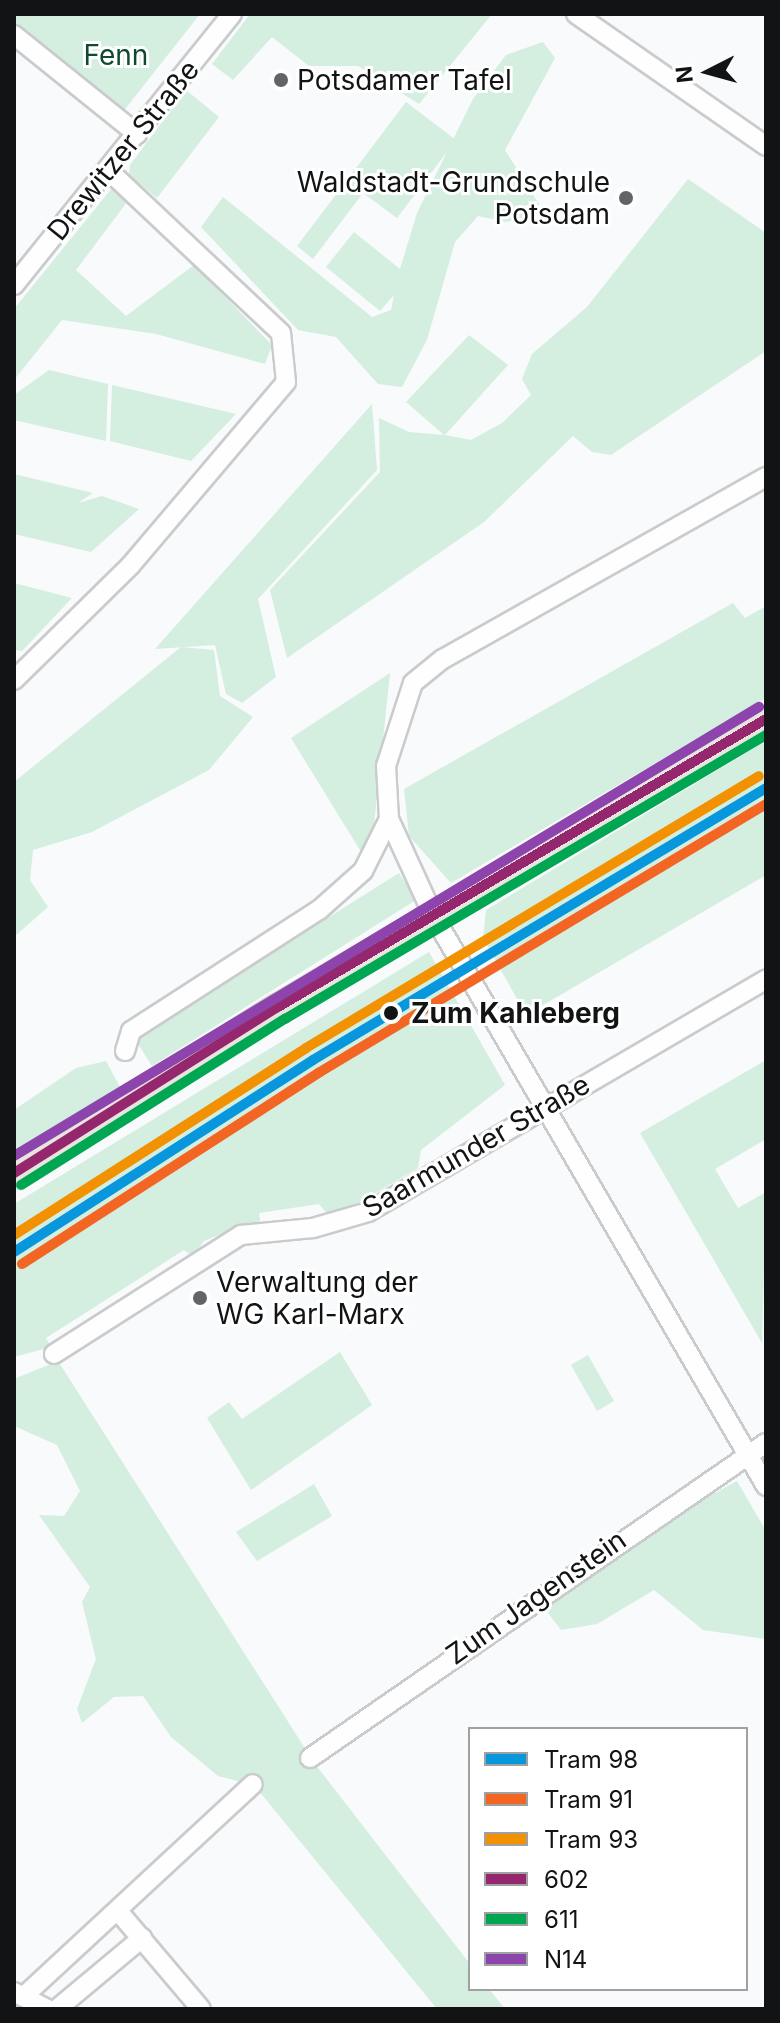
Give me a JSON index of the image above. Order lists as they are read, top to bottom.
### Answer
{
  "streets": {
    "street": ["Drewitzer Straße", "Saarmunder Straße", "Zum Jagenstein"]
  },
  "parks": ["Fenn"],
  "places": [
    "Potsdamer Tafel",
    "Waldstadt-Grundschule Potsdam",
    "Zum Kahleberg",
    "Verwaltung der WG Karl-Marx"
  ],
  "lines": [
    "transit line N14",
    "transit line 602",
    "transit line 611",
    "tram line 93",
    "tram line 98",
    "tram line 91"
  ],
  "legend": [
    "Tram 98",
    "Tram 91",
    "Tram 93",
    "602",
    "611",
    "N14"
  ],
  "north": "left"
}
